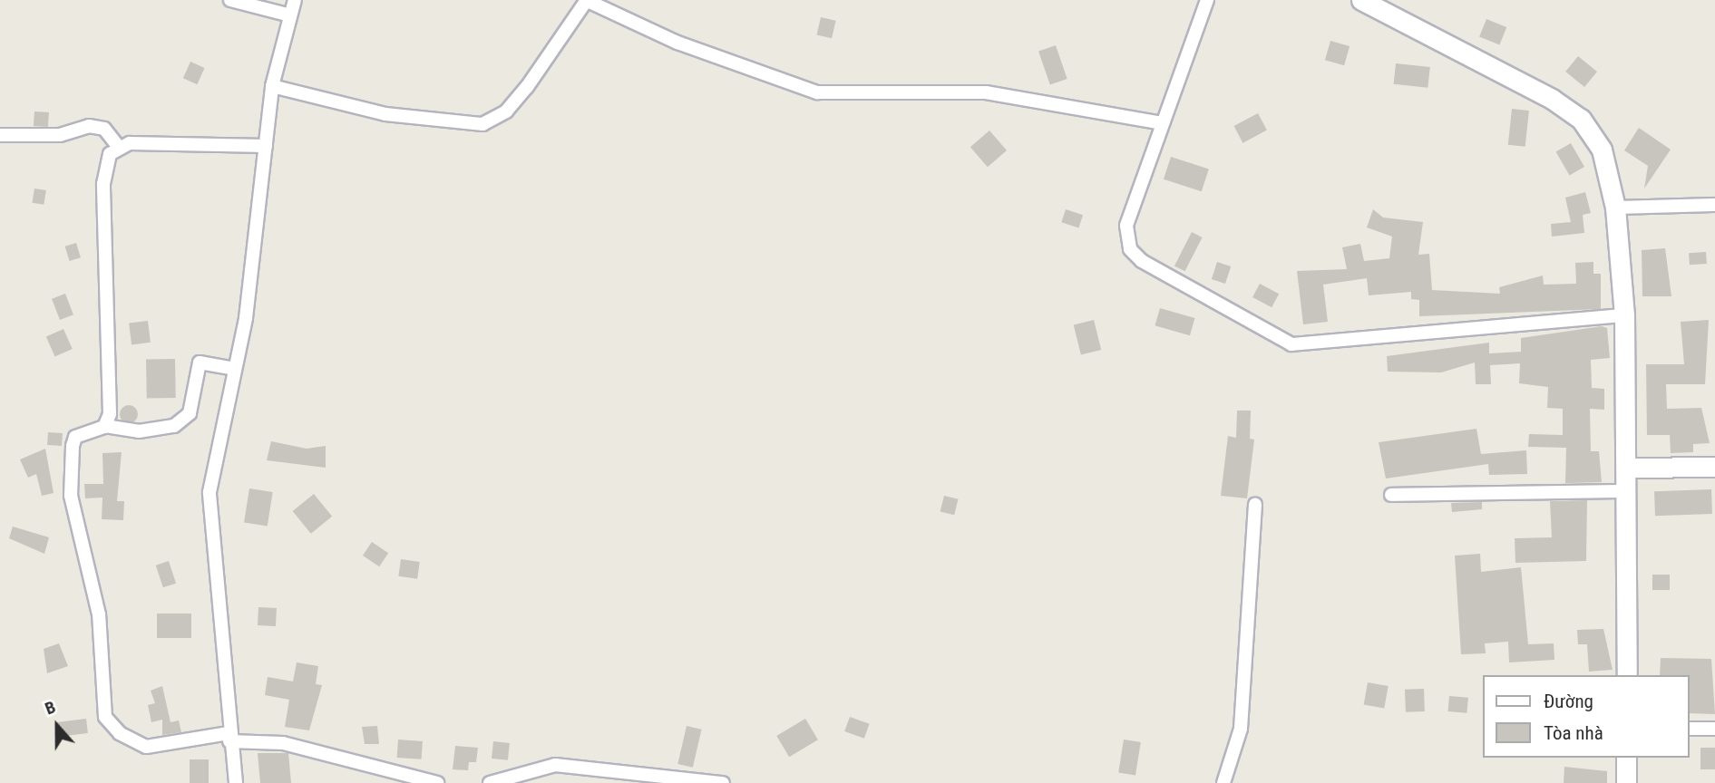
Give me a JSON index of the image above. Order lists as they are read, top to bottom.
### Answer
{
  "legend": ["Đường", "Tòa nhà"],
  "north": "top"
}
